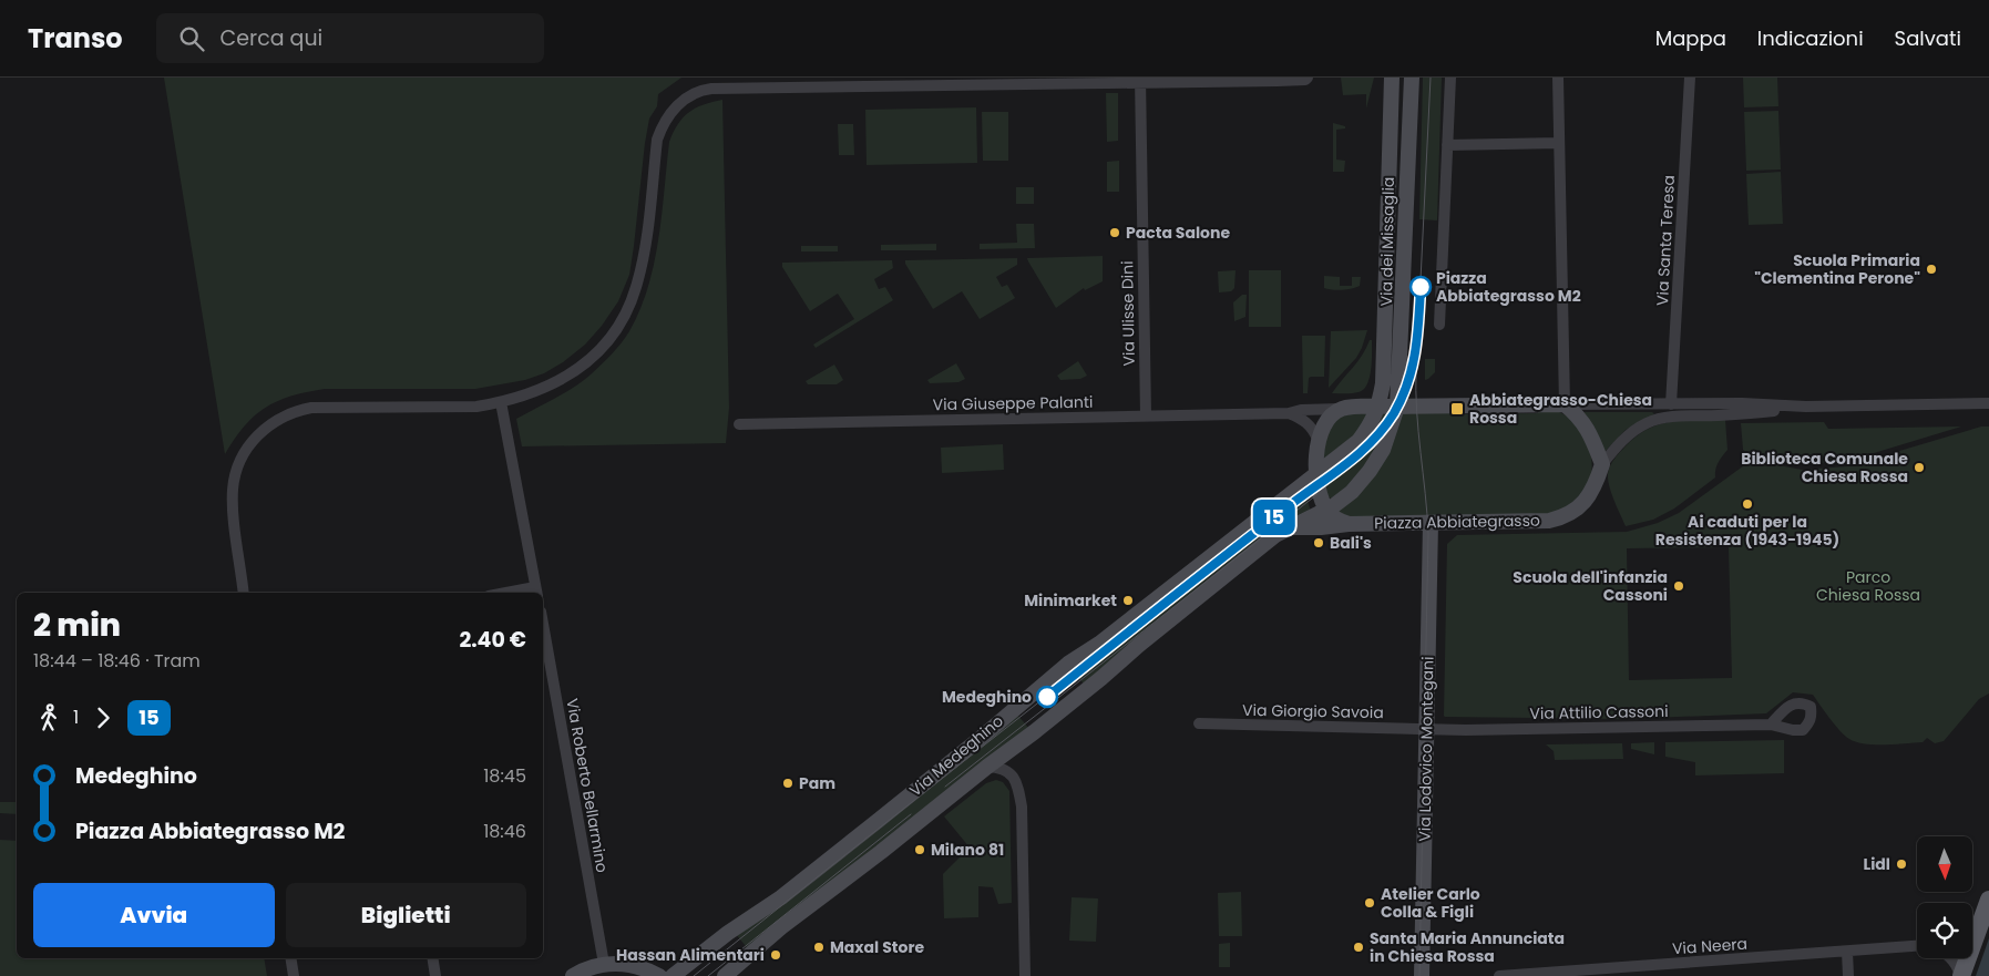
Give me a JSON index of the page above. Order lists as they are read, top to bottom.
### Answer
{
  "streets": {
    "main road": [
      "Via dei Missaglia",
      "Piazza Abbiategrasso",
      "Via Lodovico Montegani",
      "Via Medeghino"
    ],
    "street": [
      "Via Santa Teresa",
      "Via Ulisse Dini",
      "Via Giuseppe Palanti",
      "Via Giorgio Savoia",
      "Via Attilio Cassoni",
      "Via Roberto Bellarmino",
      "Via Neera"
    ]
  },
  "crossings": [
    ["Via Ulisse Dini", "Via Giuseppe Palanti"],
    ["Piazza Abbiategrasso", "Via Lodovico Montegani"],
    ["Piazza Abbiategrasso", "Via Medeghino"],
    ["Via Giorgio Savoia", "Via Attilio Cassoni"],
    ["Via Giorgio Savoia", "Via Lodovico Montegani"],
    ["Via Attilio Cassoni", "Via Lodovico Montegani"]
  ],
  "parks": ["Parco Chiesa Rossa"],
  "places": {
    "other": [
      "Pacta Salone",
      "Scuola Primaria \"Clementina Perone\"",
      "Piazza Abbiategrasso M2",
      "Biblioteca Comunale Chiesa Rossa",
      "Ai caduti per la Resistenza (1943-1945)",
      "Bali's",
      "Scuola dell'infanzia Cassoni",
      "Minimarket",
      "Medeghino",
      "Pam",
      "Milano 81",
      "Lidl",
      "Atelier Carlo Colla & Figli",
      "Maxal Store",
      "Santa Maria Annunciata in Chiesa Rossa",
      "Hassan Alimentari"
    ],
    "transit": ["Abbiategrasso-Chiesa Rossa"]
  },
  "lines": ["tram line 15"],
  "north": "bottom",
  "page": {
    "header": "Transo",
    "search": "Cerca qui",
    "nav": ["Mappa", "Indicazioni", "Salvati"],
    "on_map": "15",
    "heading": ["2 min", "18:44 – 18:46 · Tram", "2.40 €"],
    "legs": ["1", "15"],
    "list": [
      {
        "name": "Medeghino",
        "value": "18:45"
      },
      {
        "name": "Piazza Abbiategrasso M2",
        "value": "18:46"
      }
    ],
    "buttons": ["Avvia", "Biglietti"]
  }
}
